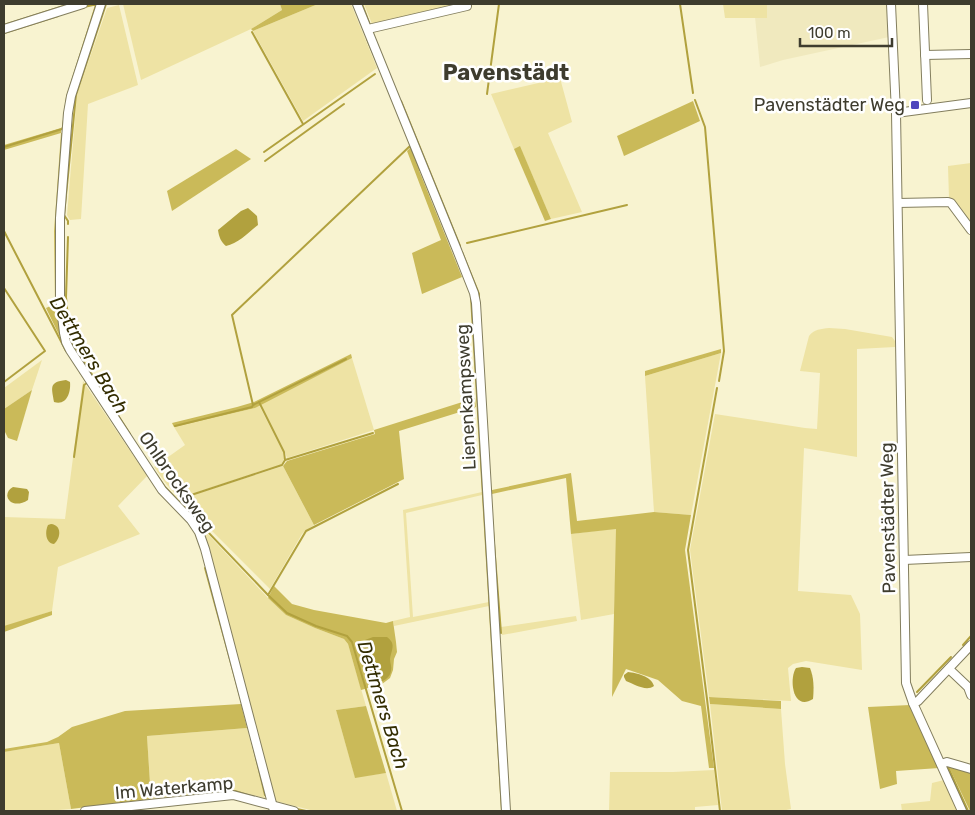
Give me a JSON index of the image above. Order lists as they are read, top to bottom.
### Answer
{
  "streets": {
    "street": [
      "Lienenkampsweg",
      "Ohlbrocksweg",
      "Pavenstädter Weg",
      "Im Waterkamp"
    ]
  },
  "crossings": [
    ["Ohlbrocksweg", "Im Waterkamp"]
  ],
  "districts": ["Pavenstädt"],
  "water": ["Dettmers Bach"],
  "places": {
    "transit": ["Pavenstädter Weg"]
  },
  "scale_bar": "100 m"
}
